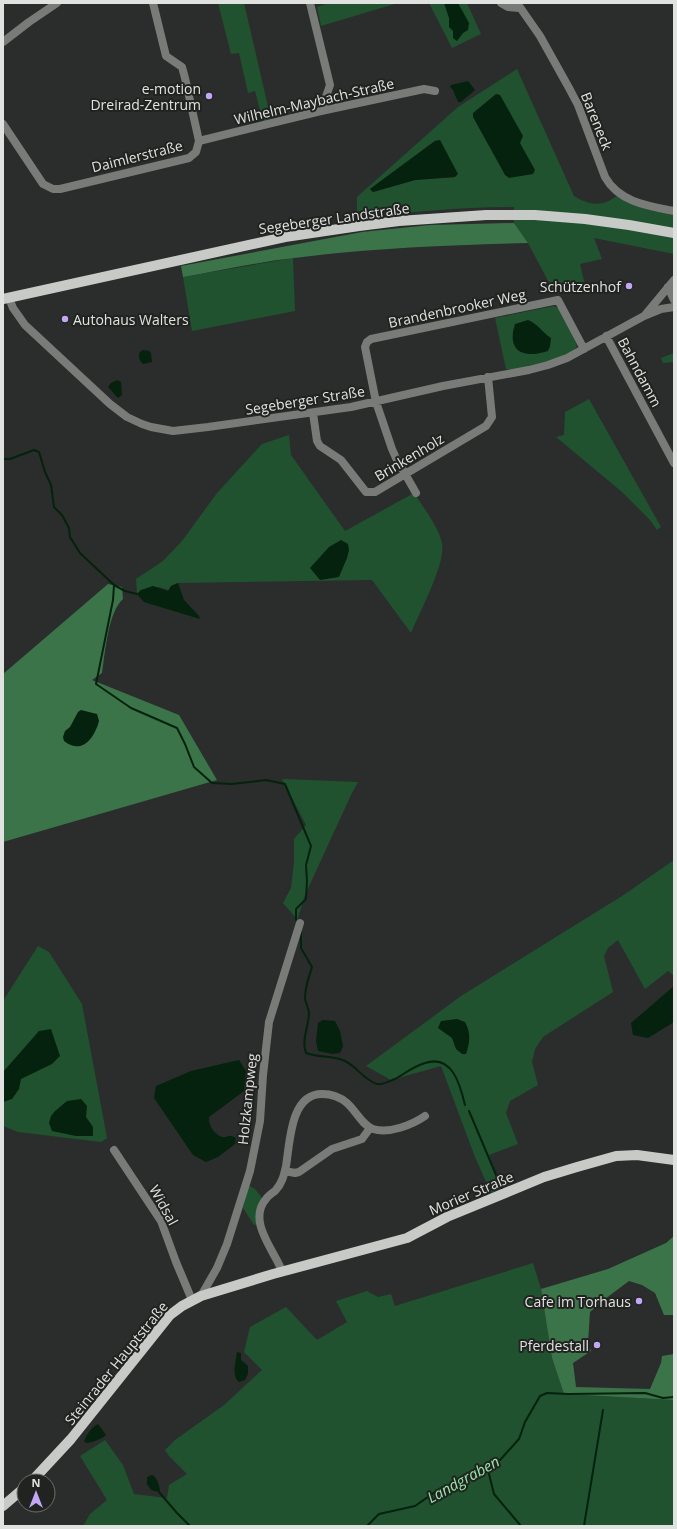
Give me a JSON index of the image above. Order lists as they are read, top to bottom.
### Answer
{
  "streets": {
    "main road": ["Segeberger Landstraße", "Morier Straße", "Steinrader Hauptstraße"],
    "street": [
      "Wilhelm-Maybach-Straße",
      "Bareneck",
      "Daimlerstraße",
      "Brandenbrooker Weg",
      "Bahndamm",
      "Segeberger Straße",
      "Brinkenholz",
      "Holzkampweg",
      "Widsal"
    ]
  },
  "crossings": [
    ["Wilhelm-Maybach-Straße", "Daimlerstraße"],
    ["Segeberger Landstraße", "Segeberger Straße"],
    ["Brandenbrooker Weg", "Segeberger Straße"],
    ["Bahndamm", "Segeberger Straße"],
    ["Segeberger Straße", "Brinkenholz"],
    ["Holzkampweg", "Widsal"],
    ["Holzkampweg", "Steinrader Hauptstraße"],
    ["Morier Straße", "Steinrader Hauptstraße"],
    ["Widsal", "Steinrader Hauptstraße"]
  ],
  "water": ["Landgraben"],
  "places": [
    "e-motion Dreirad-Zentrum",
    "Schützenhof",
    "Autohaus Walters",
    "Cafe im Torhaus",
    "Pferdestall"
  ],
  "north": "top"
}
